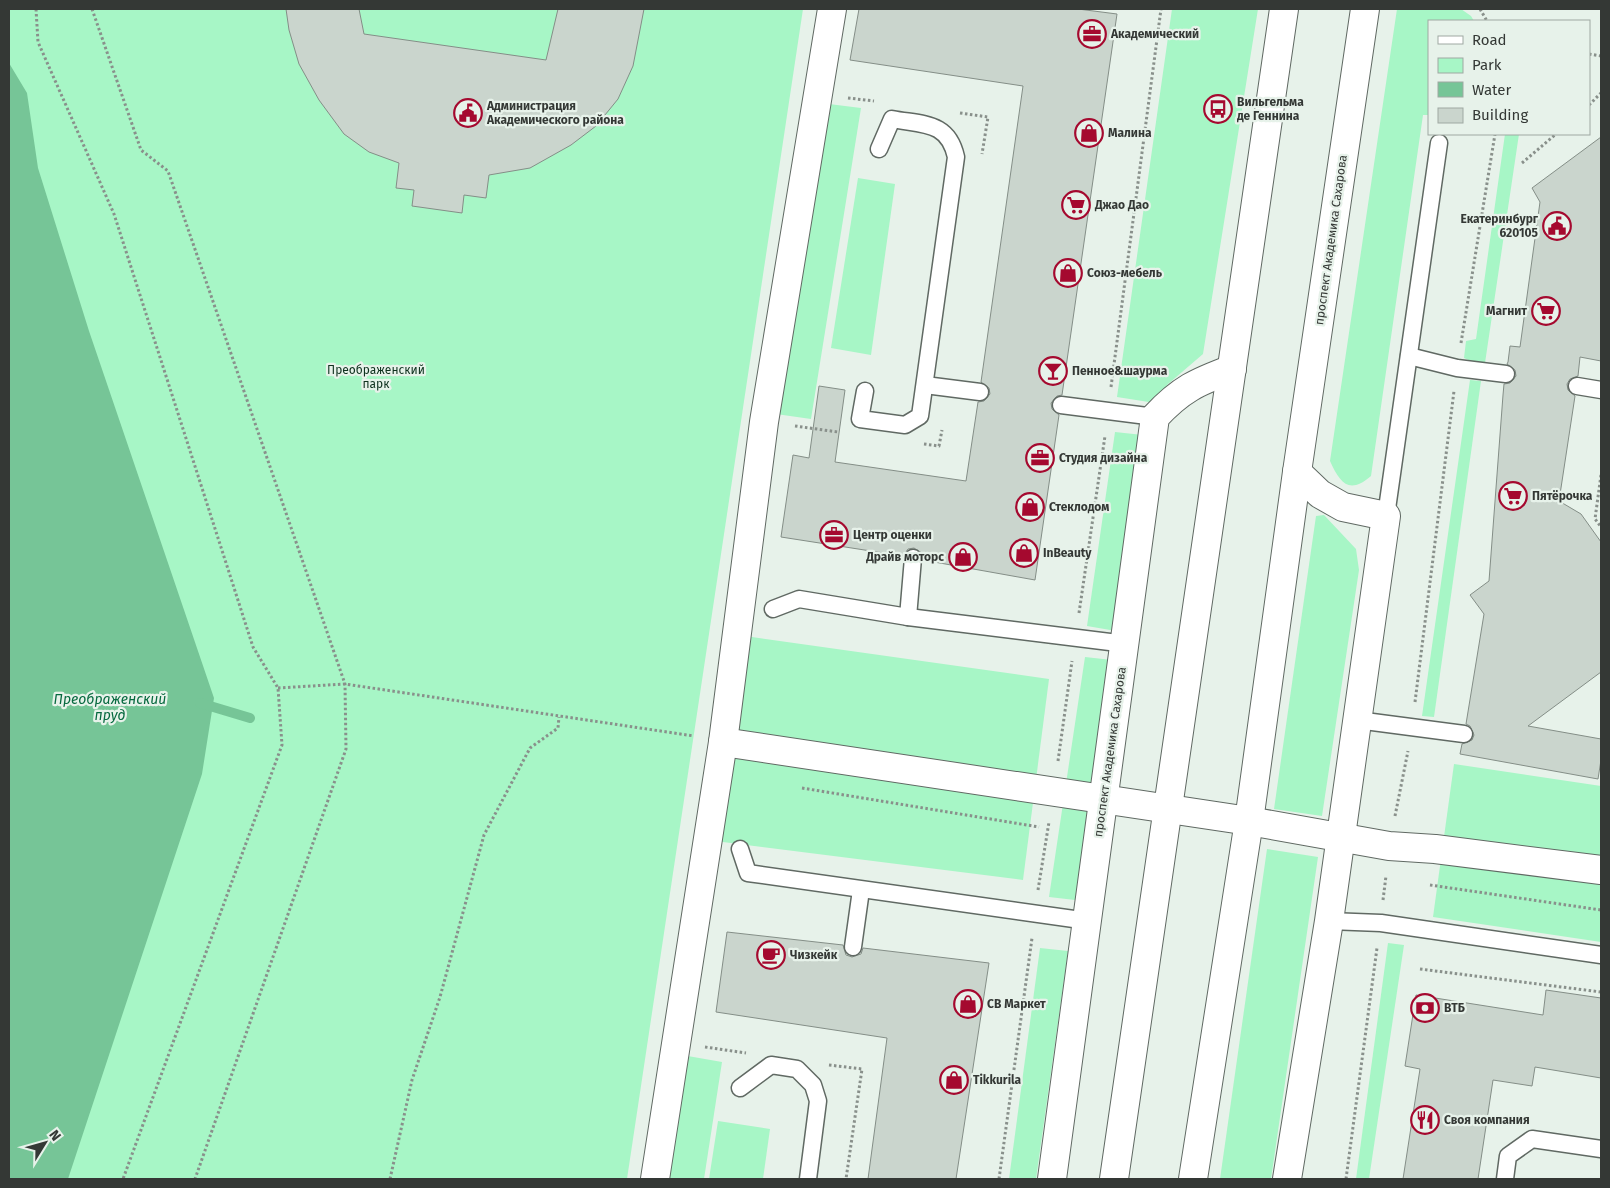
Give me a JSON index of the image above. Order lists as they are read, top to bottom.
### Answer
{
  "streets": {
    "street": ["проспект Академика Сахарова"]
  },
  "water": ["Преображенский пруд"],
  "parks": ["Преображенский парк"],
  "places": {
    "office": ["Академический", "Студия дизайна", "Центр оценки"],
    "bus stop": ["Вильгельма де Геннина"],
    "public building": ["Администрация Академического района", "Екатеринбург 620105"],
    "shop": [
      "Малина",
      "Союз-мебель",
      "Стеклодом",
      "InBeauty",
      "Драйв моторс",
      "СВ Маркет",
      "Tikkurila"
    ],
    "supermarket": ["Джао Дао", "Магнит", "Пятёрочка"],
    "bar": ["Пенное&шаурма"],
    "cafe": ["Чизкейк"],
    "bank": ["ВТБ"],
    "restaurant": ["Своя компания"]
  },
  "legend": [
    "Road",
    "Park",
    "Water",
    "Building"
  ],
  "north": "top right"
}
